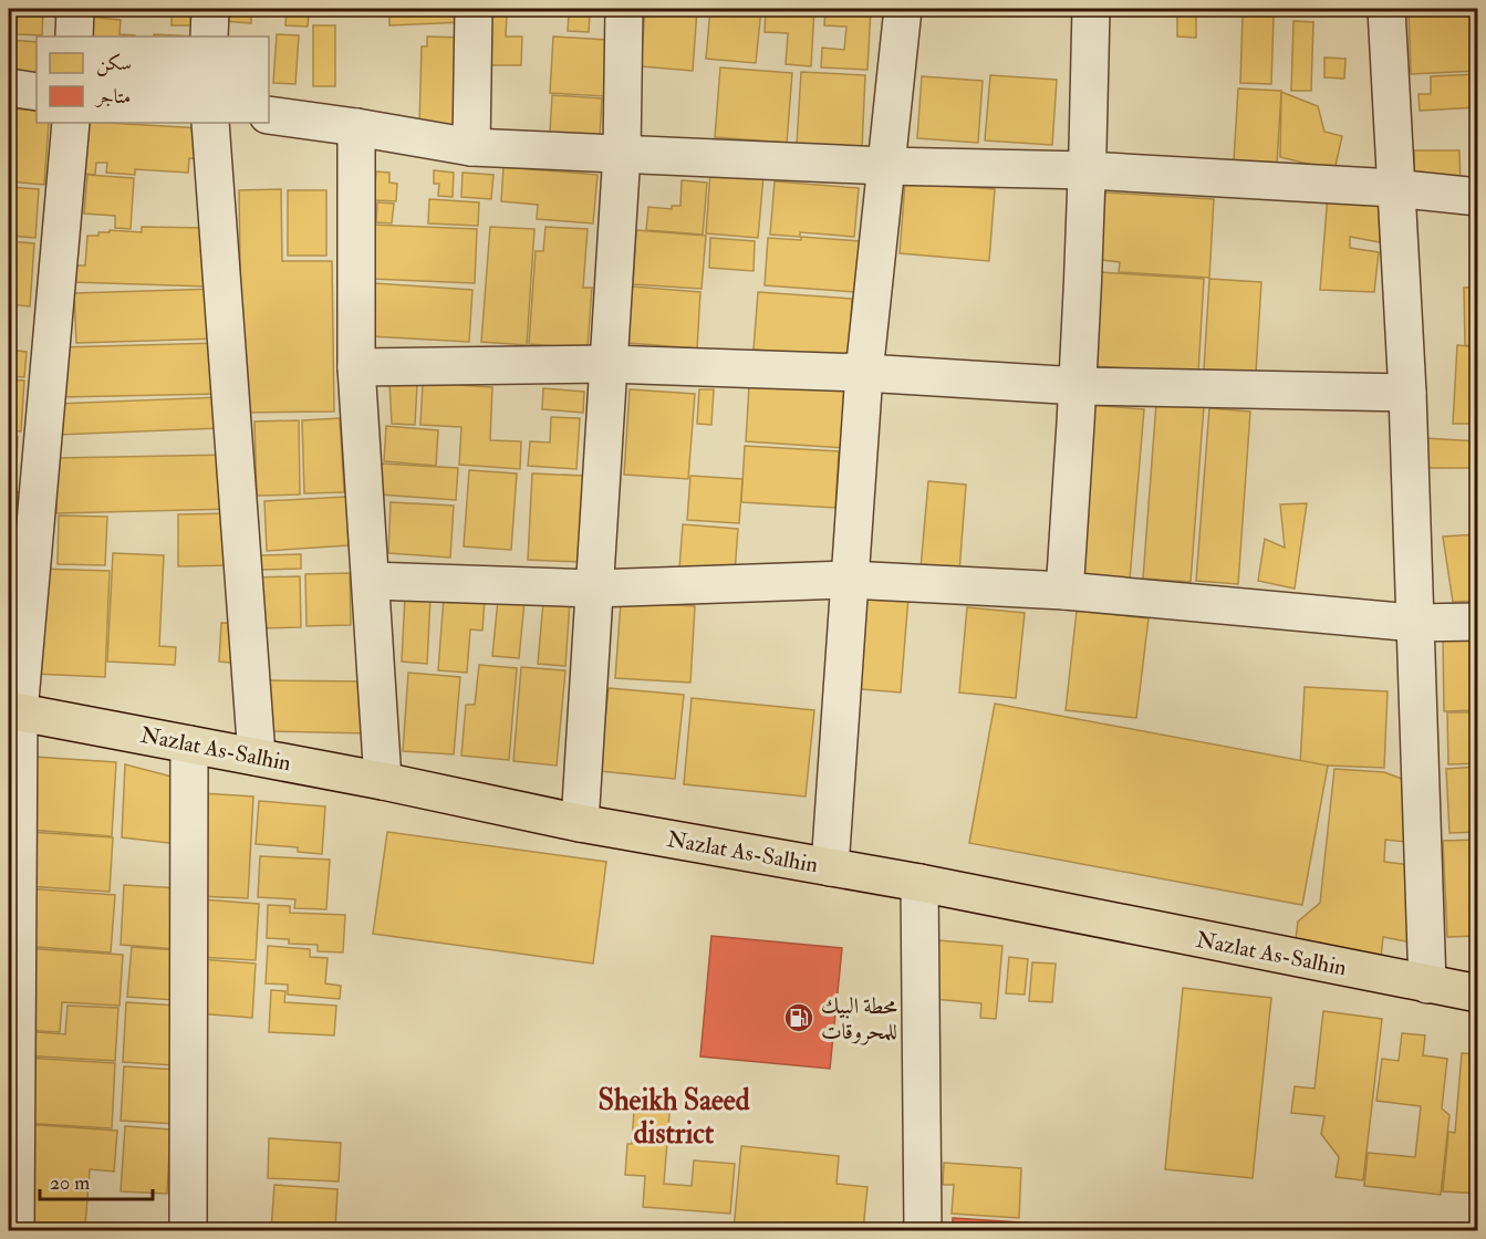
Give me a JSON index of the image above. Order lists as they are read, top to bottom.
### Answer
{
  "streets": {
    "main road": ["Nazlat As-Salhin"]
  },
  "districts": ["Sheikh Saeed district"],
  "places": {
    "fuel station": ["محطة البيك للمحروقات"]
  },
  "legend": ["سكن", "متاجر"],
  "scale_bar": "20 m"
}
